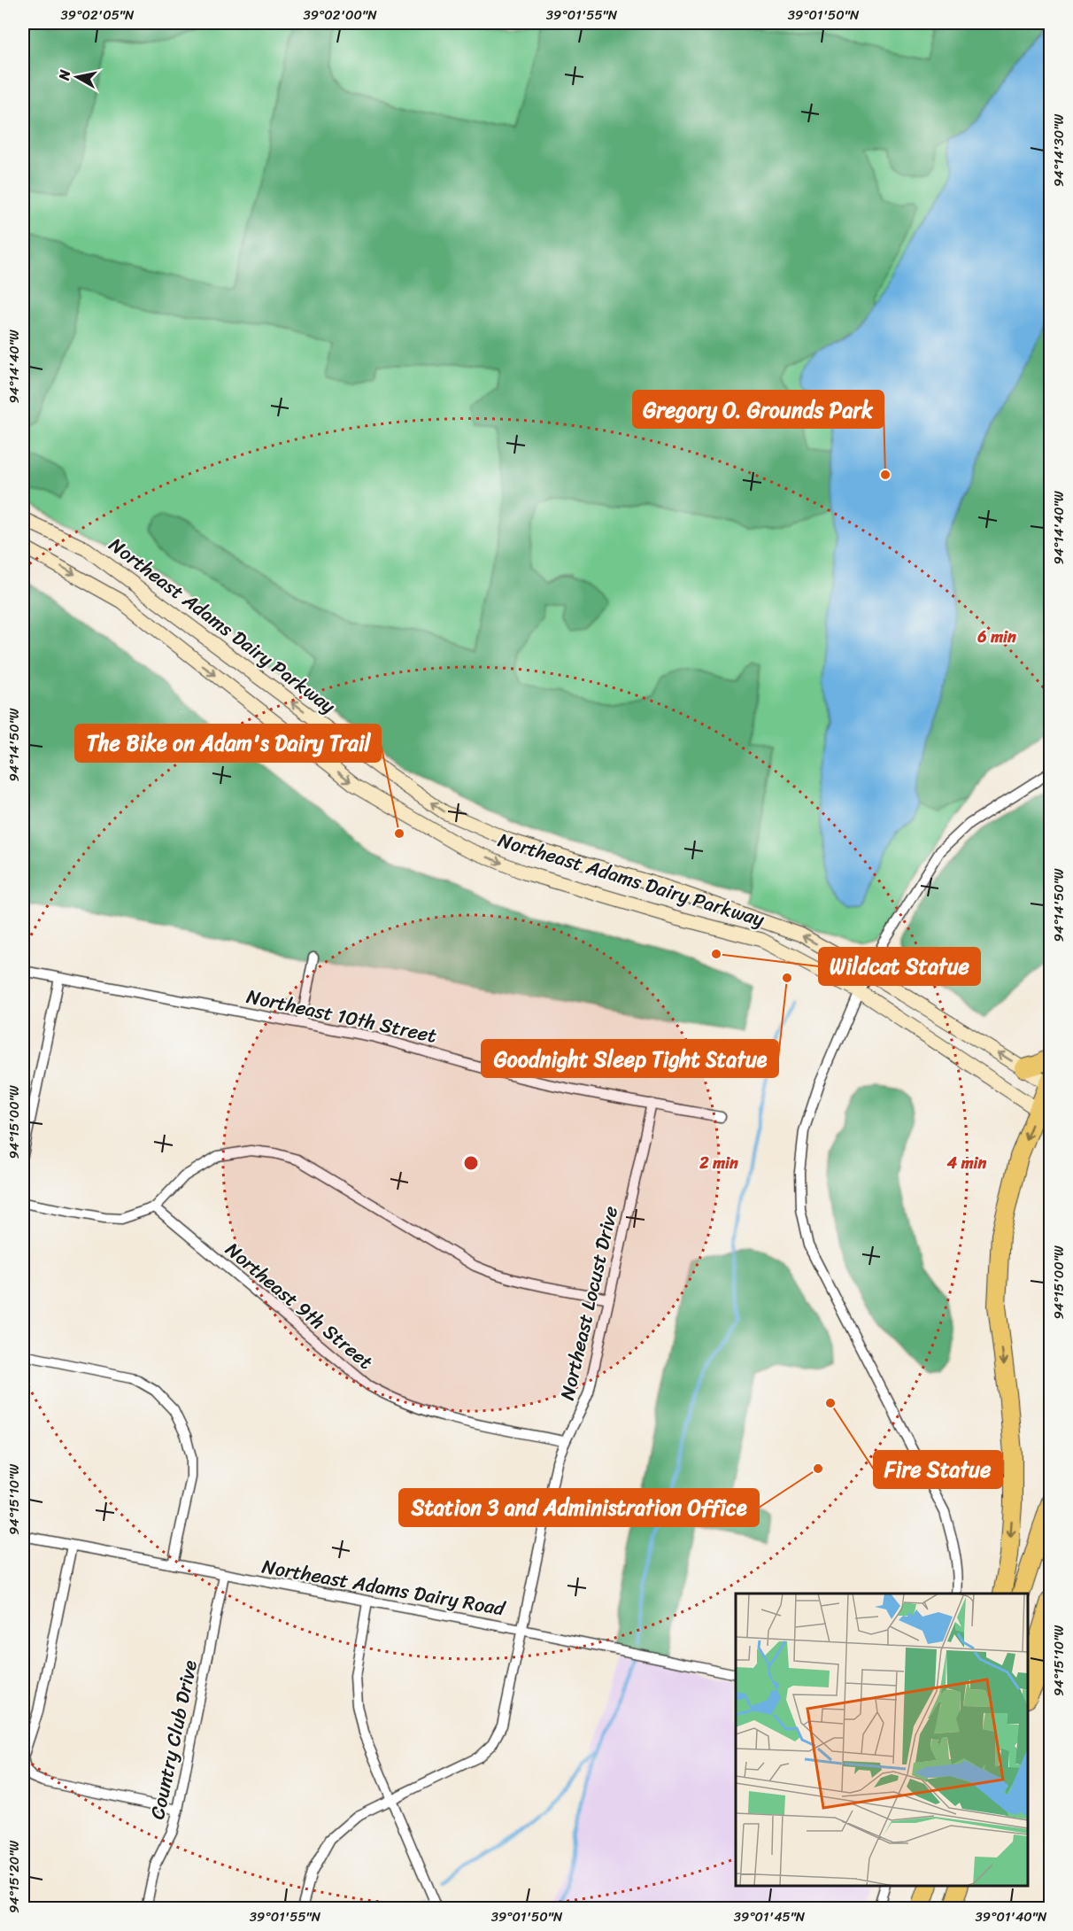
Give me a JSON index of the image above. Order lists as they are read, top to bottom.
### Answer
{
  "streets": {
    "main road": ["Northeast Adams Dairy Parkway"],
    "street": [
      "Northeast 10th Street",
      "Northeast Locust Drive",
      "Northeast 9th Street",
      "Northeast Adams Dairy Road",
      "Country Club Drive"
    ]
  },
  "crossings": [
    ["Northeast 10th Street", "Northeast Locust Drive"],
    ["Northeast Locust Drive", "Northeast 9th Street"],
    ["Northeast Locust Drive", "Northeast Adams Dairy Road"],
    ["Northeast Adams Dairy Road", "Country Club Drive"]
  ],
  "places": [
    "Gregory O. Grounds Park",
    "The Bike on Adam's Dairy Trail",
    "Wildcat Statue",
    "Goodnight Sleep Tight Statue",
    "Fire Statue",
    "Station 3 and Administration Office"
  ],
  "north": "left",
  "coordinates": [
    "39°02'05\"N",
    "39°02'00\"N",
    "39°01'55\"N",
    "39°01'50\"N",
    "94°14'30\"W",
    "94°14'40\"W",
    "94°14'50\"W",
    "94°15'00\"W",
    "94°15'10\"W",
    "94°15'20\"W",
    "39°01'45\"N",
    "39°01'40\"N"
  ],
  "rings": ["6 min", "2 min", "4 min"]
}
